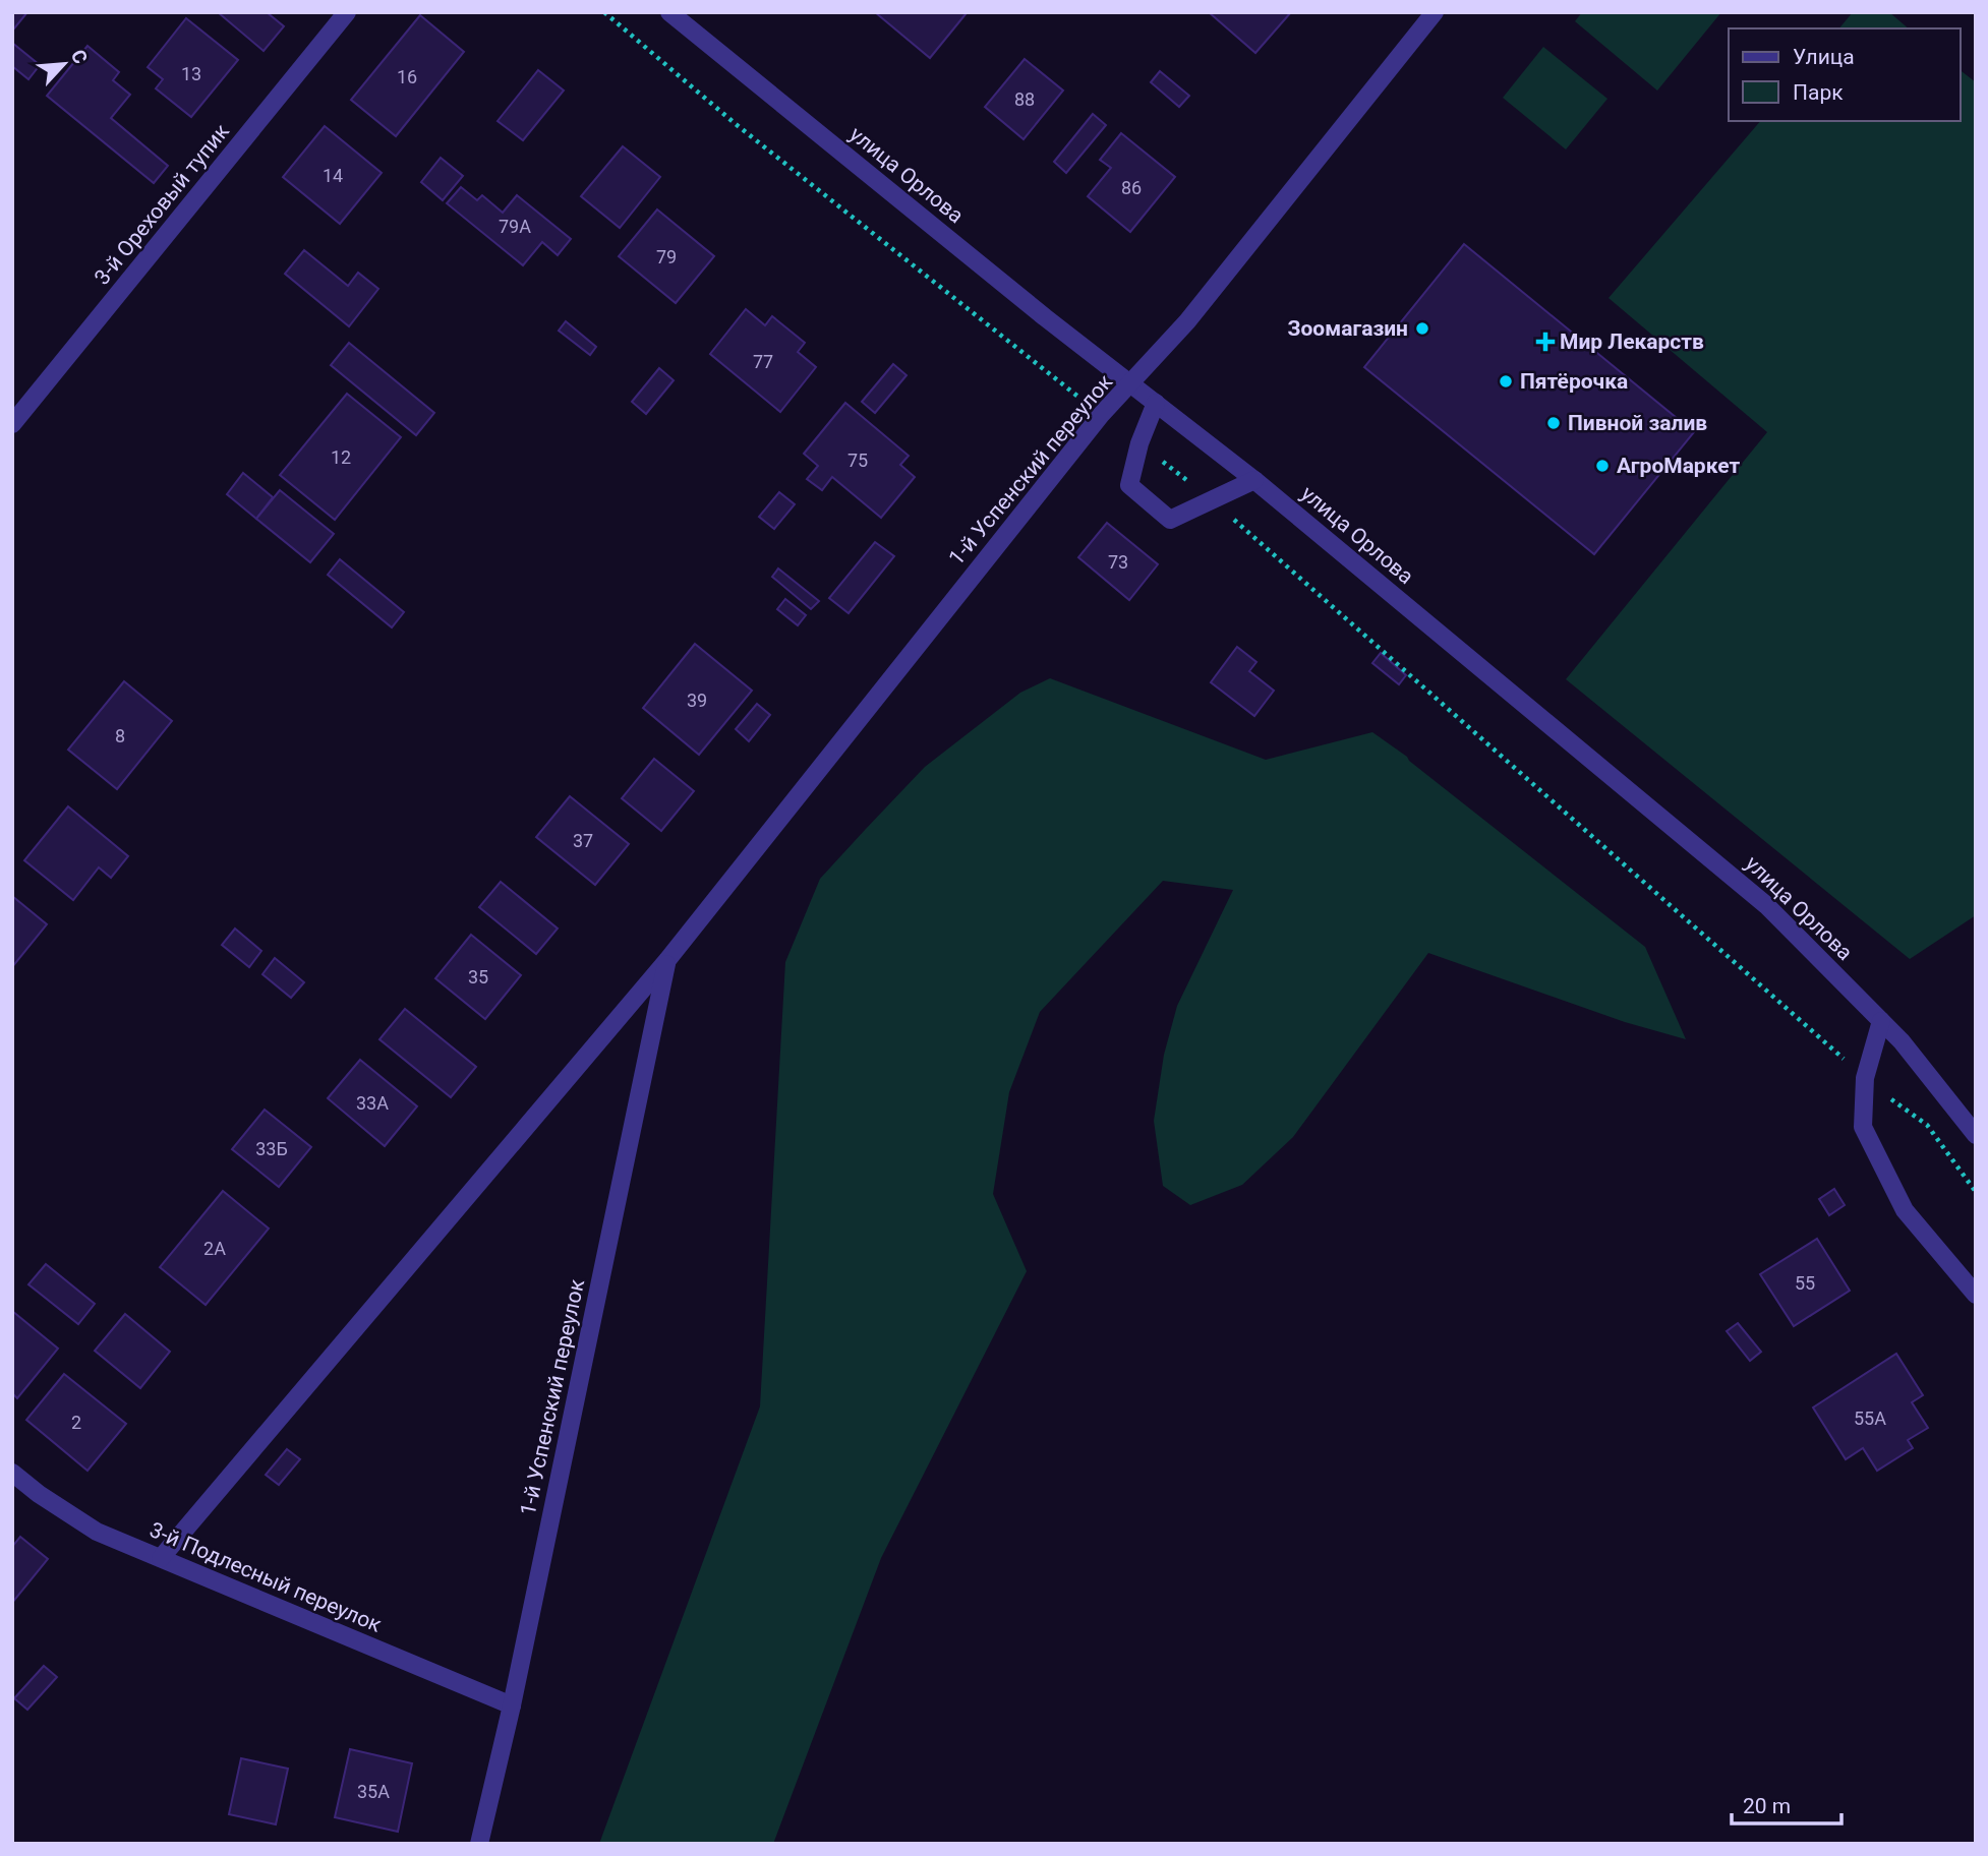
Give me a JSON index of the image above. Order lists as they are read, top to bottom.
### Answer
{
  "streets": {
    "street": [
      "улица Орлова",
      "3-й Ореховый тупик",
      "1-й Успенский переулок",
      "3-й Подлесный переулок"
    ]
  },
  "crossings": [
    ["улица Орлова", "1-й Успенский переулок"],
    ["1-й Успенский переулок", "3-й Подлесный переулок"]
  ],
  "places": {
    "other": [
      "Зоомагазин",
      "Пятёрочка",
      "Пивной залив",
      "АгроМаркет"
    ],
    "health": ["Мир Лекарств"]
  },
  "house_numbers": [
    "13",
    "16",
    "88",
    "14",
    "86",
    "79А",
    "79",
    "77",
    "12",
    "75",
    "73",
    "39",
    "8",
    "37",
    "35",
    "33А",
    "33Б",
    "2А",
    "55",
    "55А",
    "2",
    "35А"
  ],
  "legend": ["Улица", "Парк"],
  "scale_bar": "20 m",
  "north": "top right"
}
